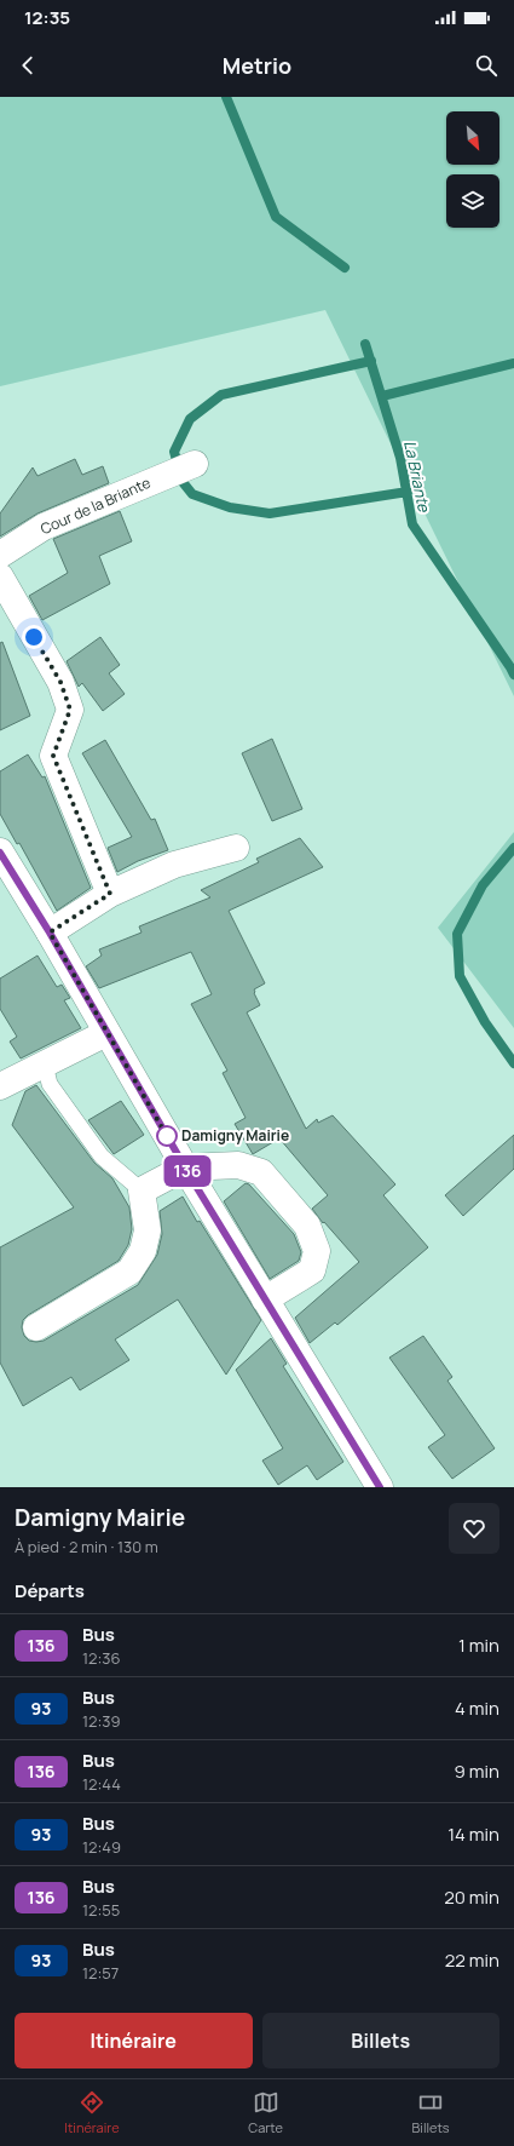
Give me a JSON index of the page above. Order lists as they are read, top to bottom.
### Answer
{
  "streets": {
    "street": ["Cour de la Briante"]
  },
  "water": ["La Briante"],
  "places": ["Damigny Mairie"],
  "lines": ["bus line 136"],
  "north": "bottom right",
  "page": {
    "status": "12:35",
    "header": "Metrio",
    "on_map": "136",
    "heading": [
      ["Damigny Mairie", "À pied · 2 min · 130 m"],
      "Départs"
    ],
    "list": [
      {
        "mark": "136",
        "name": "Bus",
        "note": "12:36",
        "value": "1 min"
      },
      {
        "mark": "93",
        "name": "Bus",
        "note": "12:39",
        "value": "4 min"
      },
      {
        "mark": "136",
        "name": "Bus",
        "note": "12:44",
        "value": "9 min"
      },
      {
        "mark": "93",
        "name": "Bus",
        "note": "12:49",
        "value": "14 min"
      },
      {
        "mark": "136",
        "name": "Bus",
        "note": "12:55",
        "value": "20 min"
      },
      {
        "mark": "93",
        "name": "Bus",
        "note": "12:57",
        "value": "22 min"
      }
    ],
    "buttons": ["Itinéraire", "Billets"],
    "tabs": ["Itinéraire", "Carte", "Billets"]
  }
}
